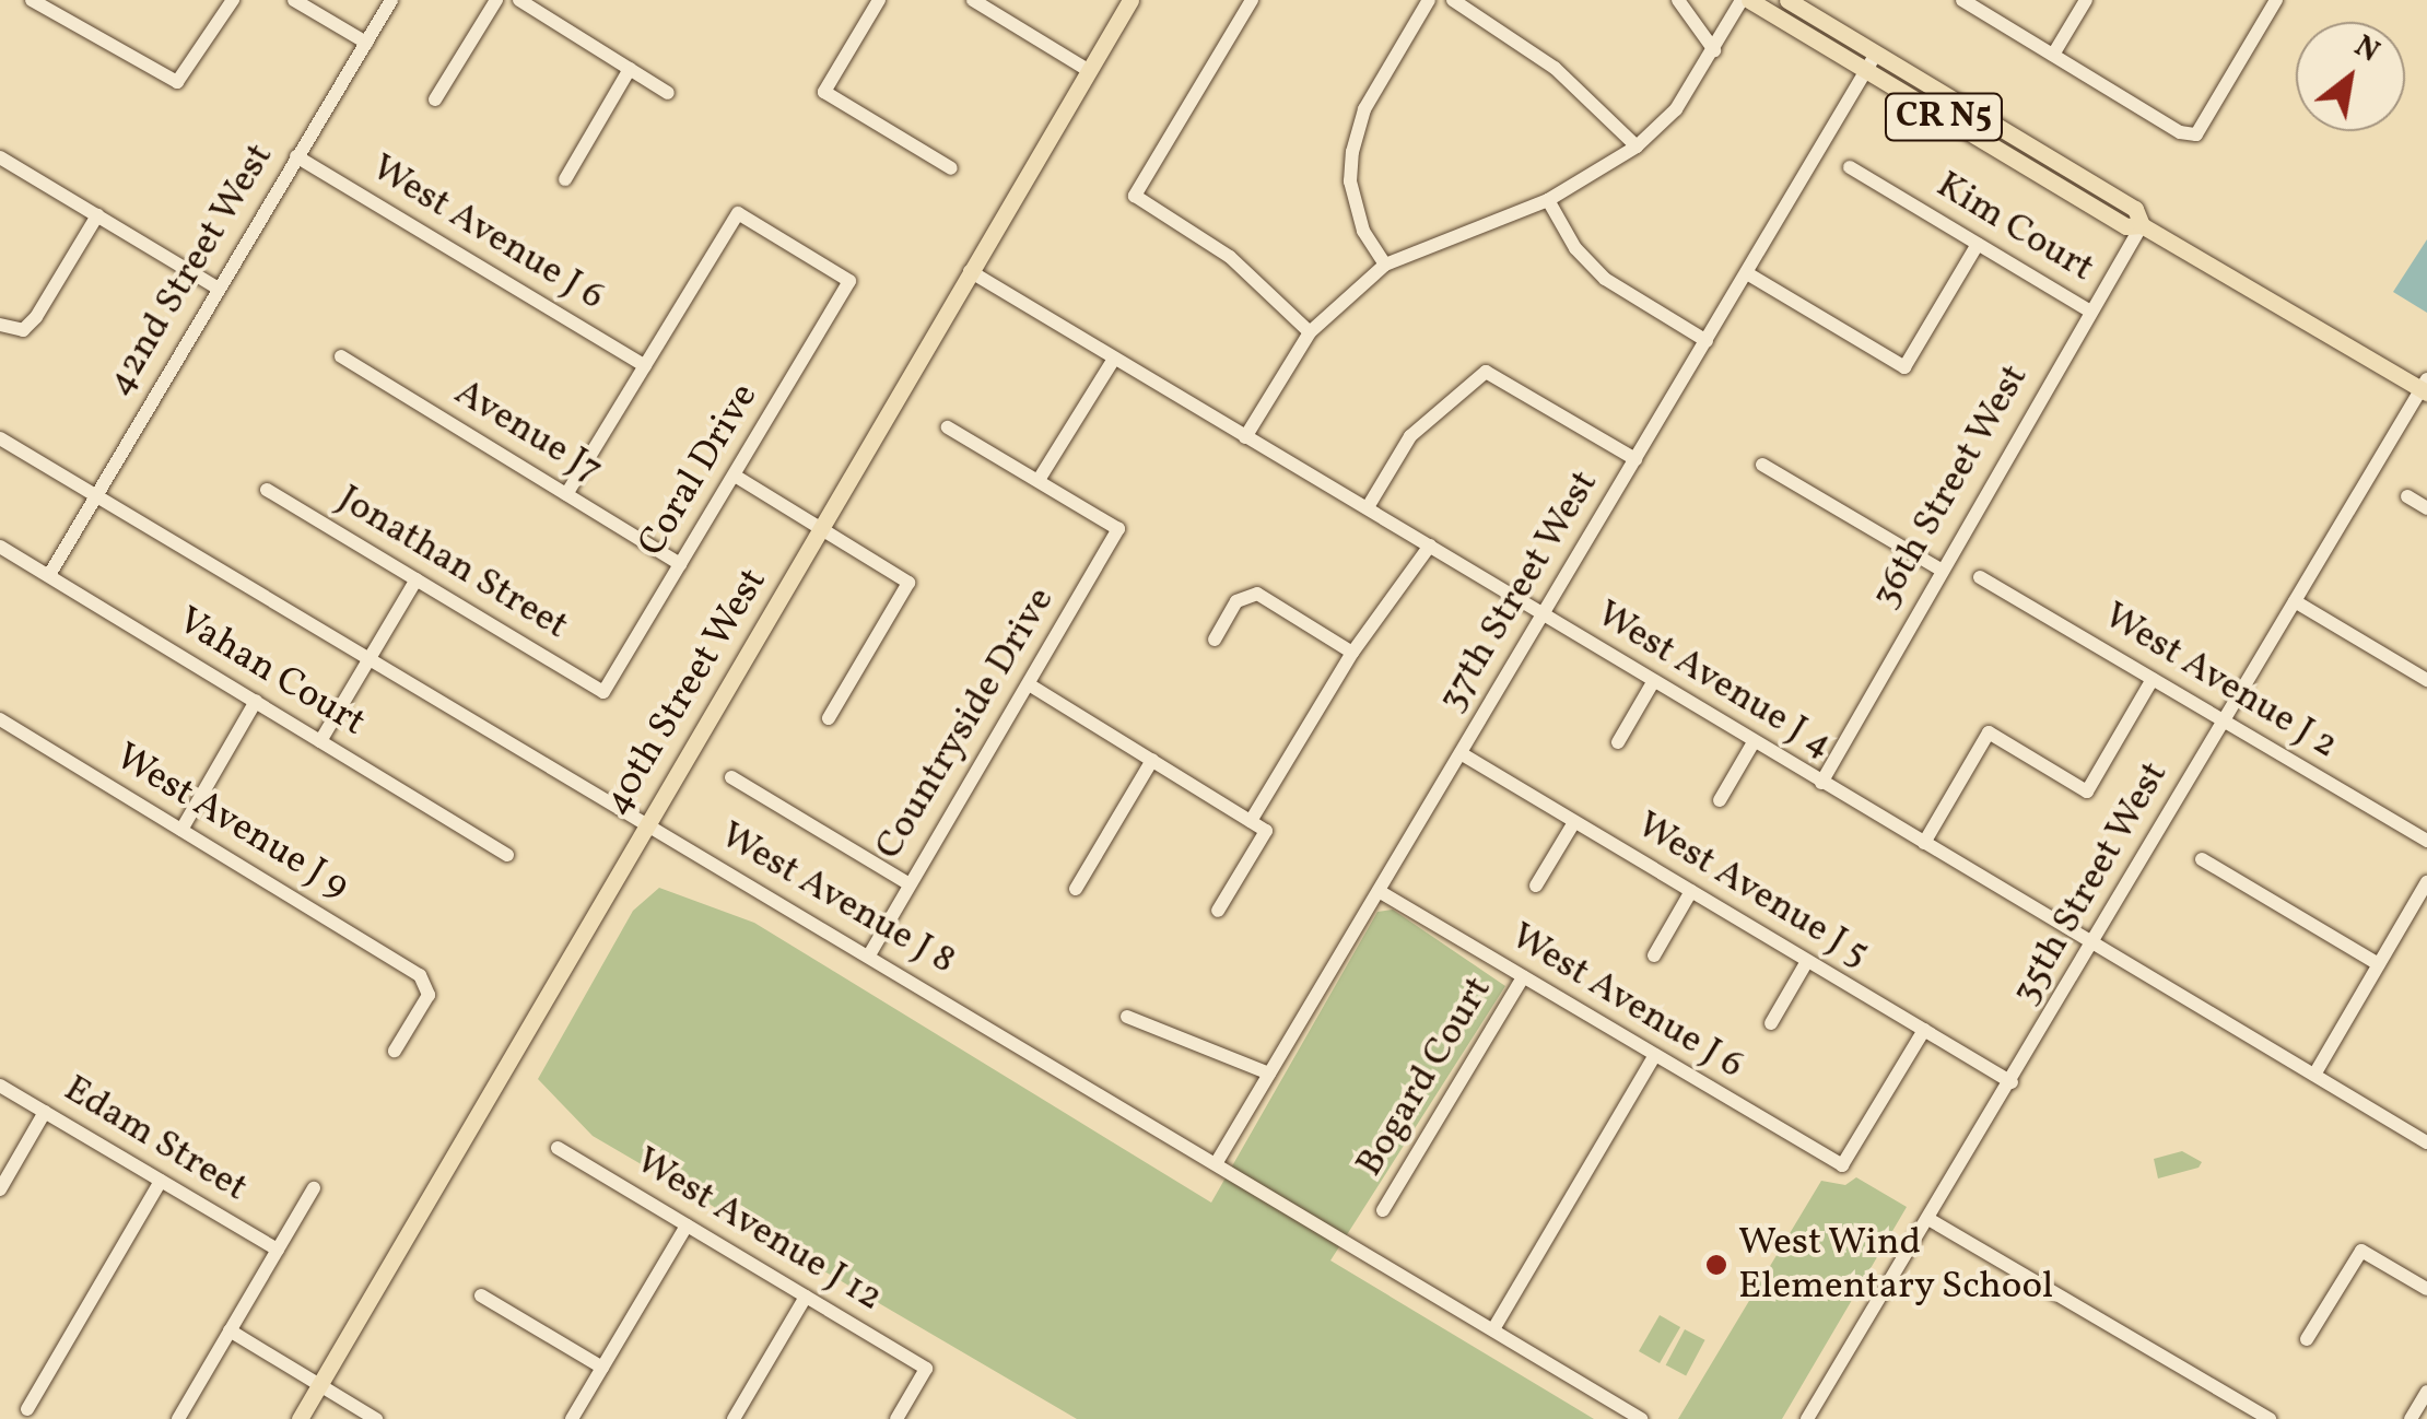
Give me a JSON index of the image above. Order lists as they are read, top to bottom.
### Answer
{
  "streets": {
    "main road": ["CR N5", "40th Street West"],
    "street": [
      "Kim Court",
      "West Avenue J 6",
      "42nd Street West",
      "Avenue J7",
      "Coral Drive",
      "36th Street West",
      "Jonathan Street",
      "37th Street West",
      "Vahan Court",
      "West Avenue J 4",
      "West Avenue J 2",
      "Countryside Drive",
      "West Avenue J 9",
      "35th Street West",
      "West Avenue J 5",
      "West Avenue J 8",
      "Bogard Court",
      "Edam Street",
      "West Avenue J 12"
    ]
  },
  "crossings": [
    ["CR N5", "36th Street West"],
    ["CR N5", "37th Street West"],
    ["CR N5", "35th Street West"],
    ["Kim Court", "36th Street West"],
    ["West Avenue J 6", "42nd Street West"],
    ["West Avenue J 6", "Coral Drive"],
    ["West Avenue J 6", "37th Street West"],
    ["West Avenue J 6", "West Avenue J 5"],
    ["West Avenue J 6", "Bogard Court"],
    ["42nd Street West", "Vahan Court"],
    ["42nd Street West", "West Avenue J 8"],
    ["Avenue J7", "Coral Drive"],
    ["Coral Drive", "Jonathan Street"],
    ["36th Street West", "West Avenue J 4"],
    ["37th Street West", "West Avenue J 4"],
    ["37th Street West", "West Avenue J 5"],
    ["37th Street West", "West Avenue J 8"],
    ["West Avenue J 4", "40th Street West"],
    ["West Avenue J 4", "35th Street West"],
    ["West Avenue J 2", "35th Street West"],
    ["40th Street West", "West Avenue J 8"],
    ["Countryside Drive", "West Avenue J 8"],
    ["35th Street West", "West Avenue J 5"]
  ],
  "places": ["West Wind Elementary School"],
  "north": "top right"
}
